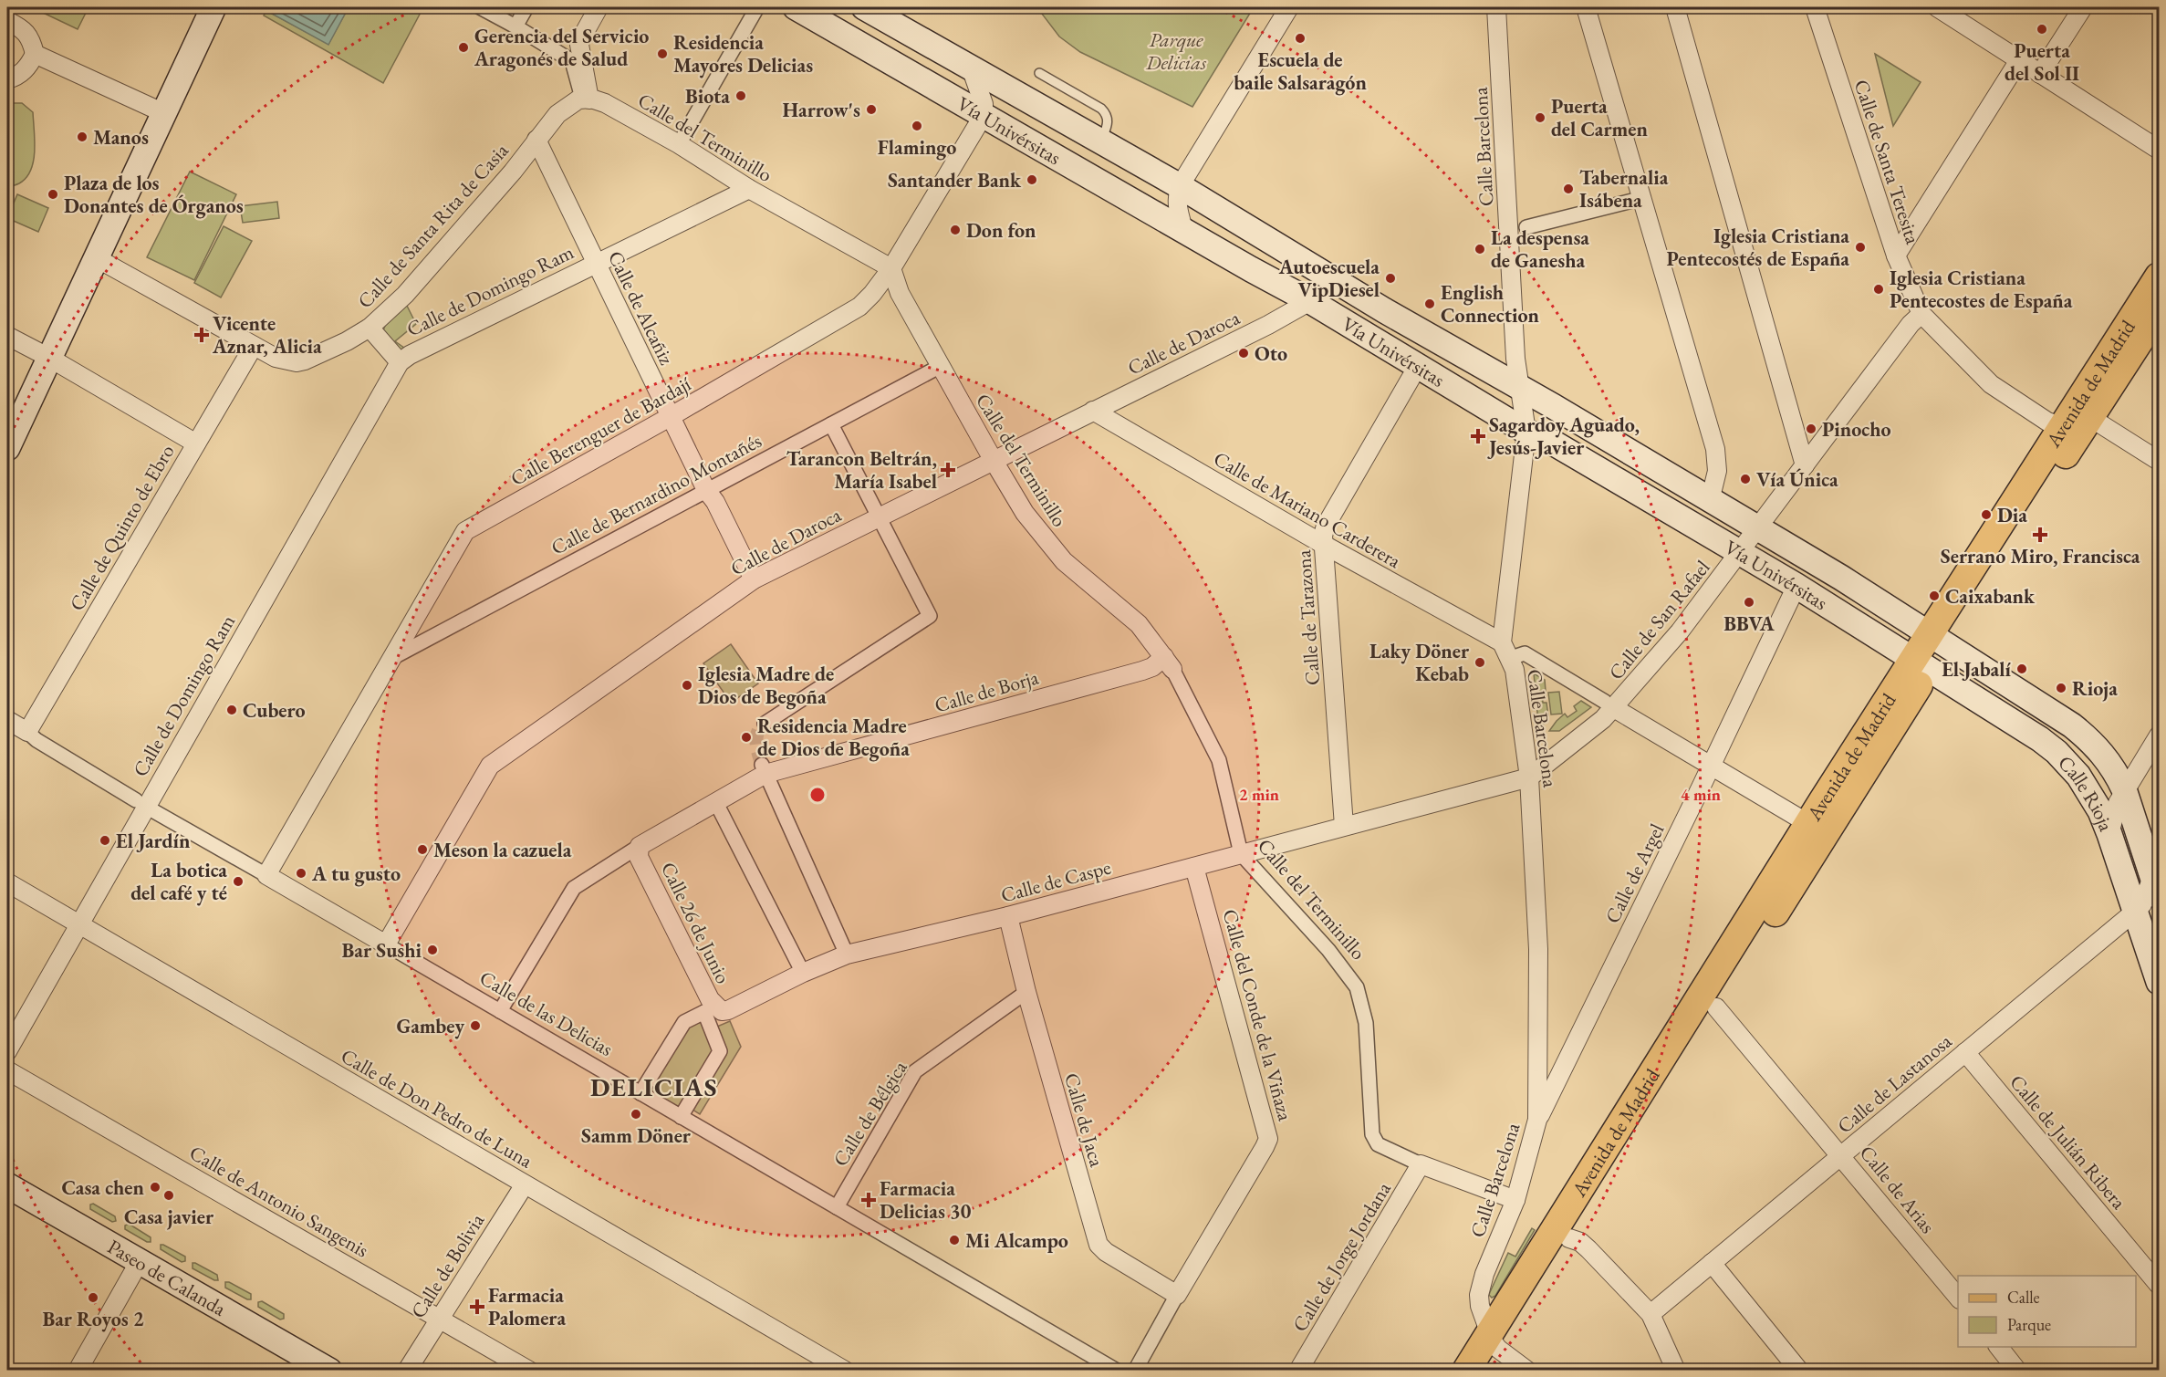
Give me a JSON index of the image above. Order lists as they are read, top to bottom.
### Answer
{
  "streets": {
    "main road": [
      "Vía Univérsitas",
      "Avenida de Madrid",
      "Calle Rioja",
      "Paseo de Calanda"
    ],
    "street": [
      "Calle del Terminillo",
      "Calle Barcelona",
      "Calle de Santa Teresita",
      "Calle de Santa Rita de Casia",
      "Calle de Domingo Ram",
      "Calle de Alcañiz",
      "Calle de Daroca",
      "Calle Berenguer de Bardají",
      "Calle de Bernardino Montañés",
      "Calle de Mariano Carderera",
      "Calle de Quinto de Ebro",
      "Calle de Tarazona",
      "Calle de San Rafael",
      "Calle de Borja",
      "Calle de Argel",
      "Calle de Caspe",
      "Calle 26 de Junio",
      "Calle de las Delicias",
      "Calle del Conde de la Viñaza",
      "Calle de Lastanosa",
      "Calle de Don Pedro de Luna",
      "Calle de Bélgica",
      "Calle de Jaca",
      "Calle de Julián Ribera",
      "Calle de Arias",
      "Calle de Antonio Sangenis",
      "Calle de Jorge Jordana",
      "Calle de Bolivia"
    ]
  },
  "crossings": [
    ["Vía Univérsitas", "Calle Barcelona"],
    ["Vía Univérsitas", "Calle de Daroca"],
    ["Vía Univérsitas", "Avenida de Madrid"],
    ["Vía Univérsitas", "Calle Berenguer de Bardají"],
    ["Vía Univérsitas", "Calle de Tarazona"],
    ["Vía Univérsitas", "Calle de San Rafael"],
    ["Vía Univérsitas", "Calle Rioja"],
    ["Vía Univérsitas", "Calle de Argel"],
    ["Calle del Terminillo", "Calle Barcelona"],
    ["Calle del Terminillo", "Calle de Santa Rita de Casia"],
    ["Calle del Terminillo", "Calle de Domingo Ram"],
    ["Calle del Terminillo", "Calle de Daroca"],
    ["Calle del Terminillo", "Calle Berenguer de Bardají"],
    ["Calle del Terminillo", "Calle de Bernardino Montañés"],
    ["Calle del Terminillo", "Calle de Borja"],
    ["Calle del Terminillo", "Calle de Caspe"],
    ["Calle del Terminillo", "Calle de Jorge Jordana"],
    ["Calle Barcelona", "Avenida de Madrid"],
    ["Calle Barcelona", "Calle de Mariano Carderera"],
    ["Calle Barcelona", "Calle de San Rafael"],
    ["Calle Barcelona", "Calle de Argel"],
    ["Calle Barcelona", "Calle de Caspe"],
    ["Calle de Santa Teresita", "Avenida de Madrid"],
    ["Calle de Santa Teresita", "Calle de San Rafael"],
    ["Calle de Santa Rita de Casia", "Calle de Domingo Ram"],
    ["Calle de Santa Rita de Casia", "Calle de Alcañiz"],
    ["Calle de Santa Rita de Casia", "Calle de Quinto de Ebro"],
    ["Calle de Domingo Ram", "Calle de Alcañiz"],
    ["Calle de Domingo Ram", "Calle de Don Pedro de Luna"],
    ["Calle de Alcañiz", "Calle de Daroca"],
    ["Calle de Alcañiz", "Calle Berenguer de Bardají"],
    ["Calle de Alcañiz", "Calle de Bernardino Montañés"],
    ["Calle de Daroca", "Calle de Mariano Carderera"],
    ["Calle de Daroca", "Calle de las Delicias"],
    ["Avenida de Madrid", "Calle Rioja"],
    ["Avenida de Madrid", "Calle de Arias"],
    ["Calle Berenguer de Bardají", "Calle de Bernardino Montañés"],
    ["Calle Berenguer de Bardají", "Calle de las Delicias"],
    ["Calle de Mariano Carderera", "Calle de Tarazona"],
    ["Calle de Tarazona", "Calle de Caspe"],
    ["Calle de San Rafael", "Calle de Caspe"],
    ["Calle de Borja", "Calle 26 de Junio"],
    ["Calle de Borja", "Calle de las Delicias"],
    ["Calle Rioja", "Calle de Lastanosa"],
    ["Calle de Caspe", "Calle 26 de Junio"],
    ["Calle de Caspe", "Calle de las Delicias"],
    ["Calle de Caspe", "Calle del Conde de la Viñaza"],
    ["Calle de Caspe", "Calle de Jaca"],
    ["Calle de las Delicias", "Calle de Bélgica"],
    ["Calle del Conde de la Viñaza", "Calle de Jaca"],
    ["Calle de Lastanosa", "Calle de Julián Ribera"],
    ["Calle de Lastanosa", "Calle de Arias"],
    ["Calle de Don Pedro de Luna", "Calle de Bolivia"],
    ["Calle de Bélgica", "Calle de Jaca"],
    ["Calle de Antonio Sangenis", "Calle de Bolivia"]
  ],
  "districts": ["DELICIAS"],
  "parks": ["Parque Delicias"],
  "places": {
    "other": [
      "Puerta del Sol II",
      "Escuela de baile Salsaragón",
      "Gerencia del Servicio Aragonés de Salud",
      "Residencia Mayores Delicias",
      "Biota",
      "Harrow's",
      "Puerta del Carmen",
      "Flamingo",
      "Manos",
      "Santander Bank",
      "Tabernalia Isábena",
      "Plaza de los Donantes de Órganos",
      "Don fon",
      "Iglesia Cristiana Pentecostés de España",
      "La despensa de Ganesha",
      "Autoescuela VipDiesel",
      "Iglesia Cristiana Pentecostes de España",
      "English Connection",
      "Oto",
      "Pinocho",
      "Vía Única",
      "Dia",
      "Caixabank",
      "BBVA",
      "Laky Döner Kebab",
      "El Jabalí",
      "Iglesia Madre de Dios de Begoña",
      "Rioja",
      "Cubero",
      "Residencia Madre de Dios de Begoña",
      "El Jardín",
      "Meson la cazuela",
      "A tu gusto",
      "La botica del café y té",
      "Bar Sushi",
      "Gambey",
      "Samm Döner",
      "Casa chen",
      "Casa javier",
      "Mi Alcampo",
      "Bar Royos 2"
    ],
    "health": [
      "Vicente Aznar, Alicia",
      "Sagardoy Aguado, Jesús-Javier",
      "Tarancon Beltrán, María Isabel",
      "Serrano Miro, Francisca",
      "Farmacia Delicias 30",
      "Farmacia Palomera"
    ]
  },
  "legend": ["Calle", "Parque"],
  "rings": ["2 min", "4 min"]
}
